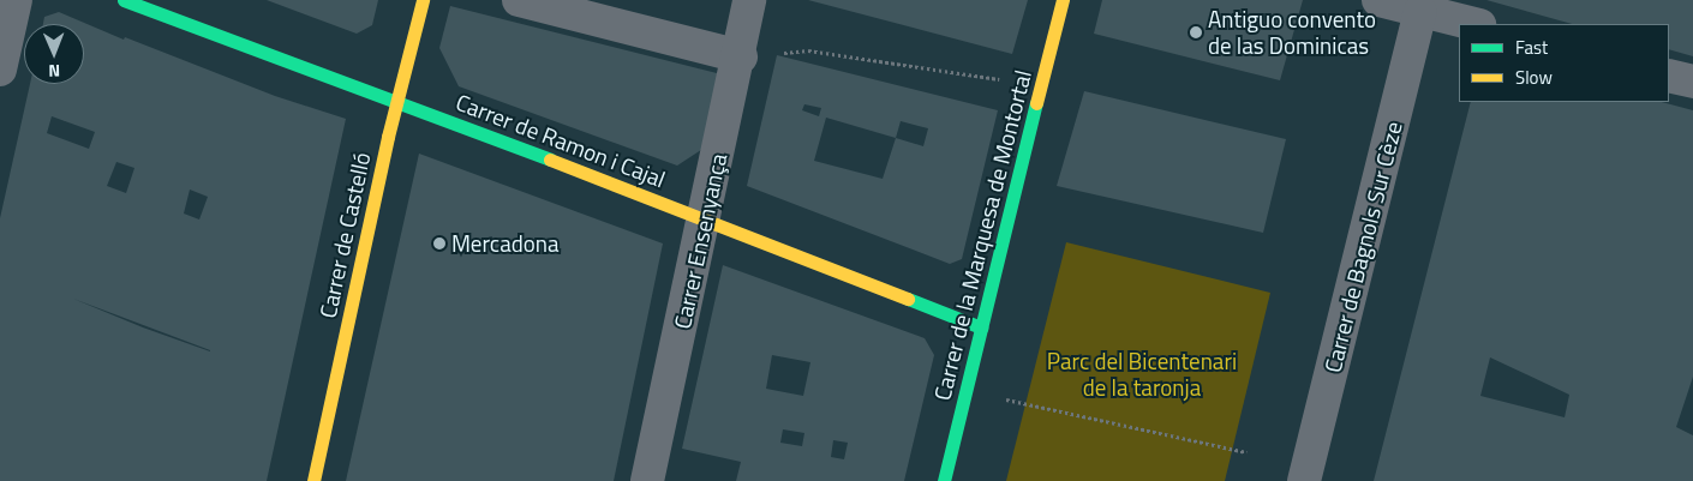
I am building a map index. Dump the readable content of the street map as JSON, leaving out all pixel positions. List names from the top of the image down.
{
  "streets": {
    "street": [
      "Carrer de Ramon i Cajal",
      "Carrer de Castelló",
      "Carrer de la Marquesa de Montortal",
      "Carrer Ensenyança",
      "Carrer de Bagnols Sur Cèze"
    ]
  },
  "crossings": [
    ["Carrer de Ramon i Cajal", "Carrer de Castelló"],
    ["Carrer de Ramon i Cajal", "Carrer de la Marquesa de Montortal"],
    ["Carrer de Ramon i Cajal", "Carrer Ensenyança"]
  ],
  "parks": ["Parc del Bicentenari de la taronja"],
  "places": ["Antiguo convento de las Dominicas", "Mercadona"],
  "legend": ["Fast", "Slow"],
  "north": "bottom"
}
